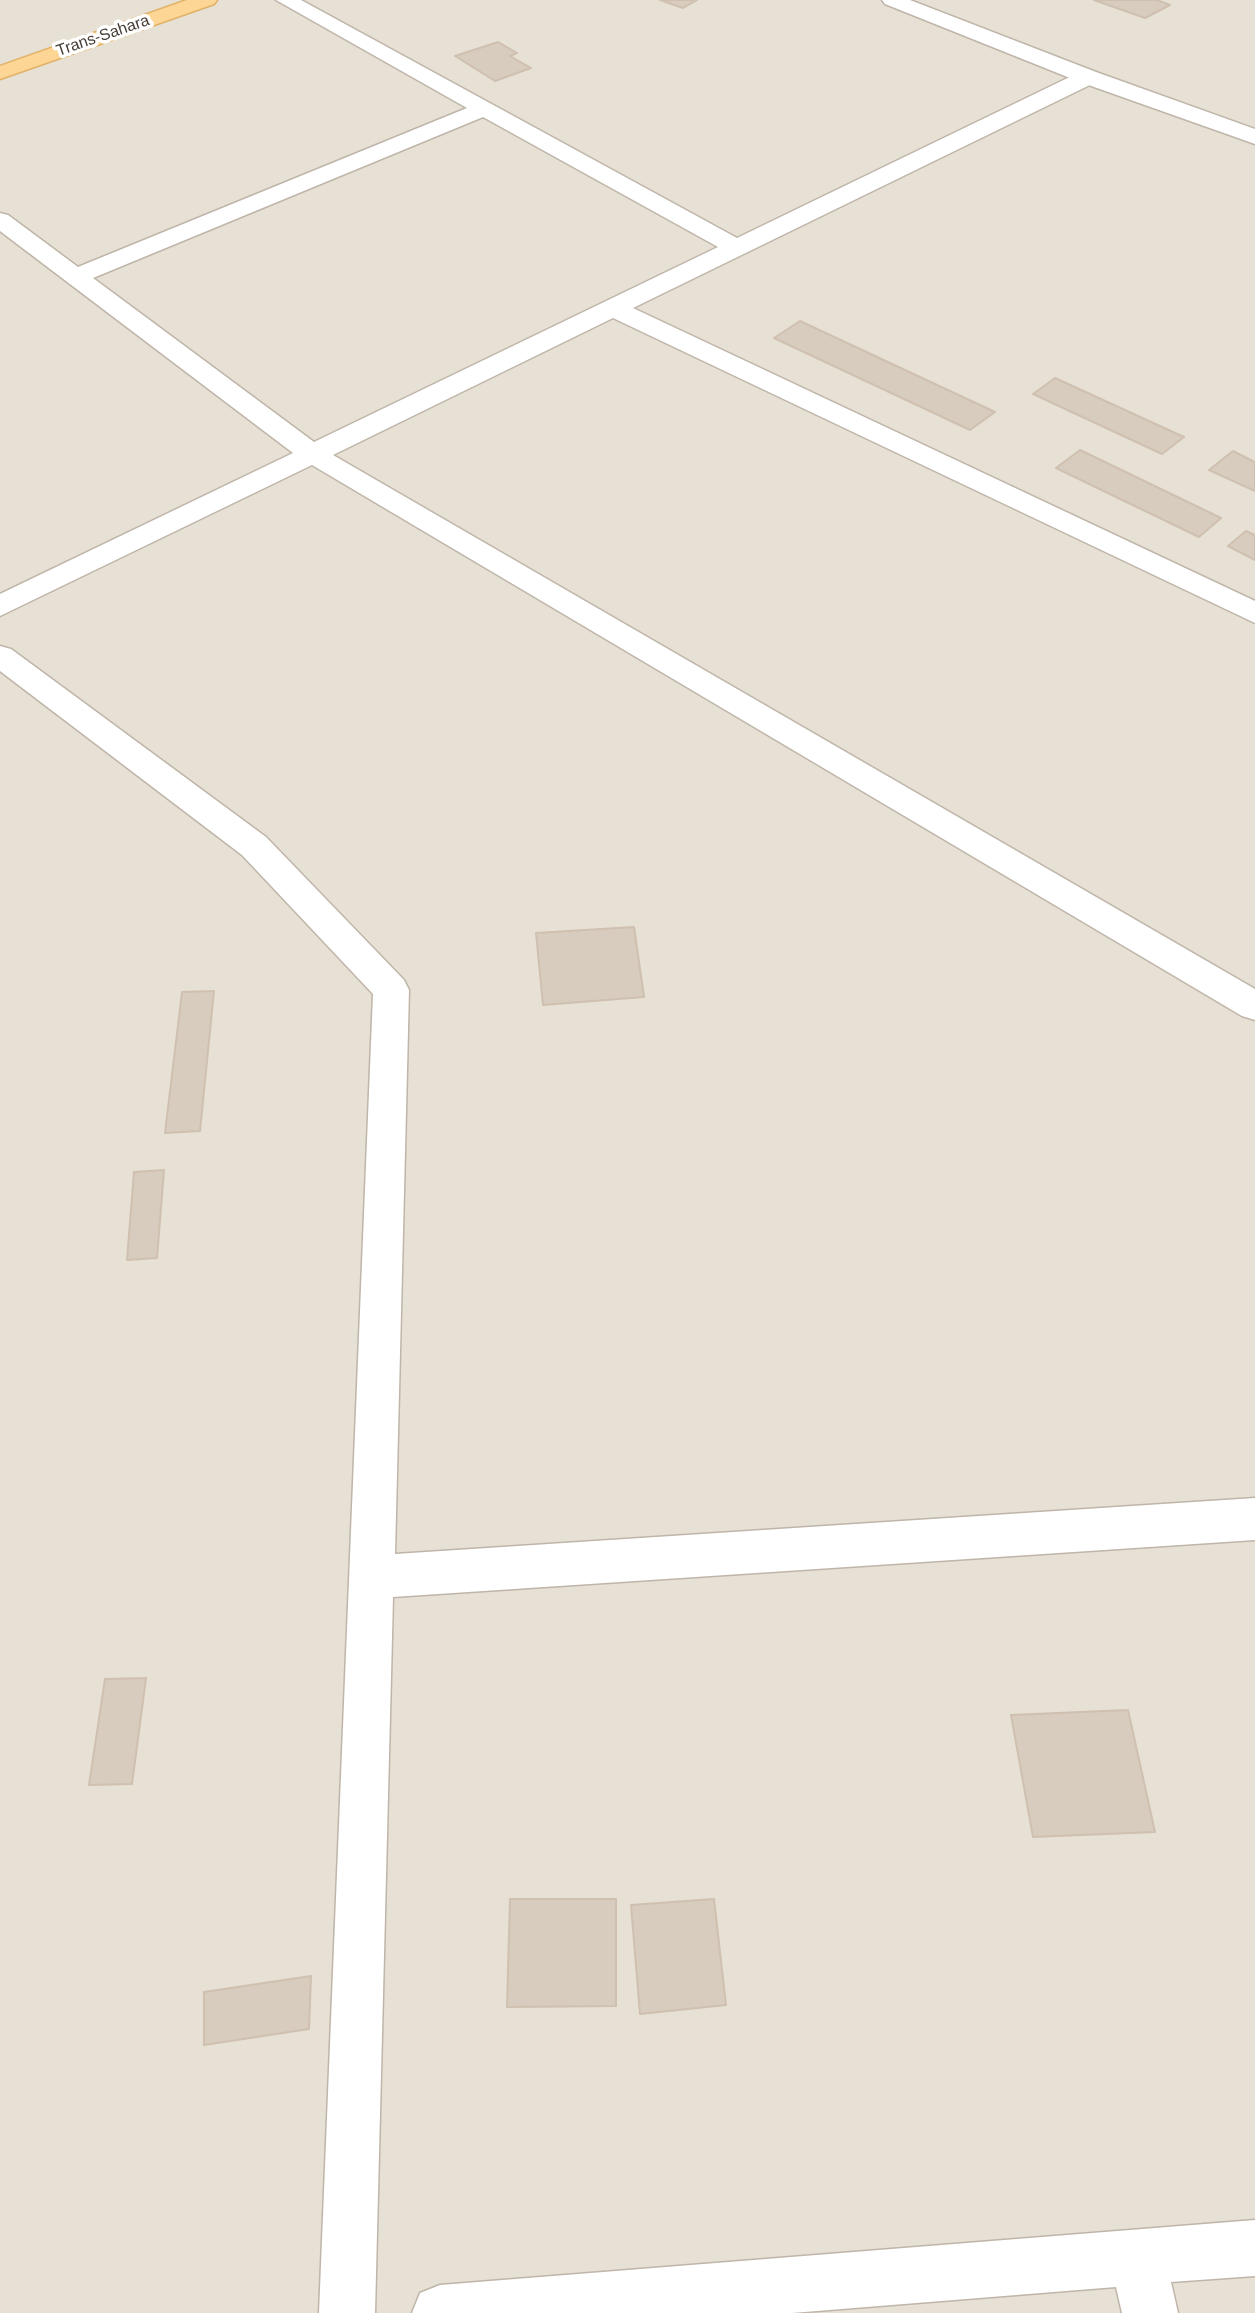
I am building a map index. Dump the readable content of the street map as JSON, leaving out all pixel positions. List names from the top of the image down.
{
  "streets": {
    "main road": ["Trans-Sahara"]
  }
}
